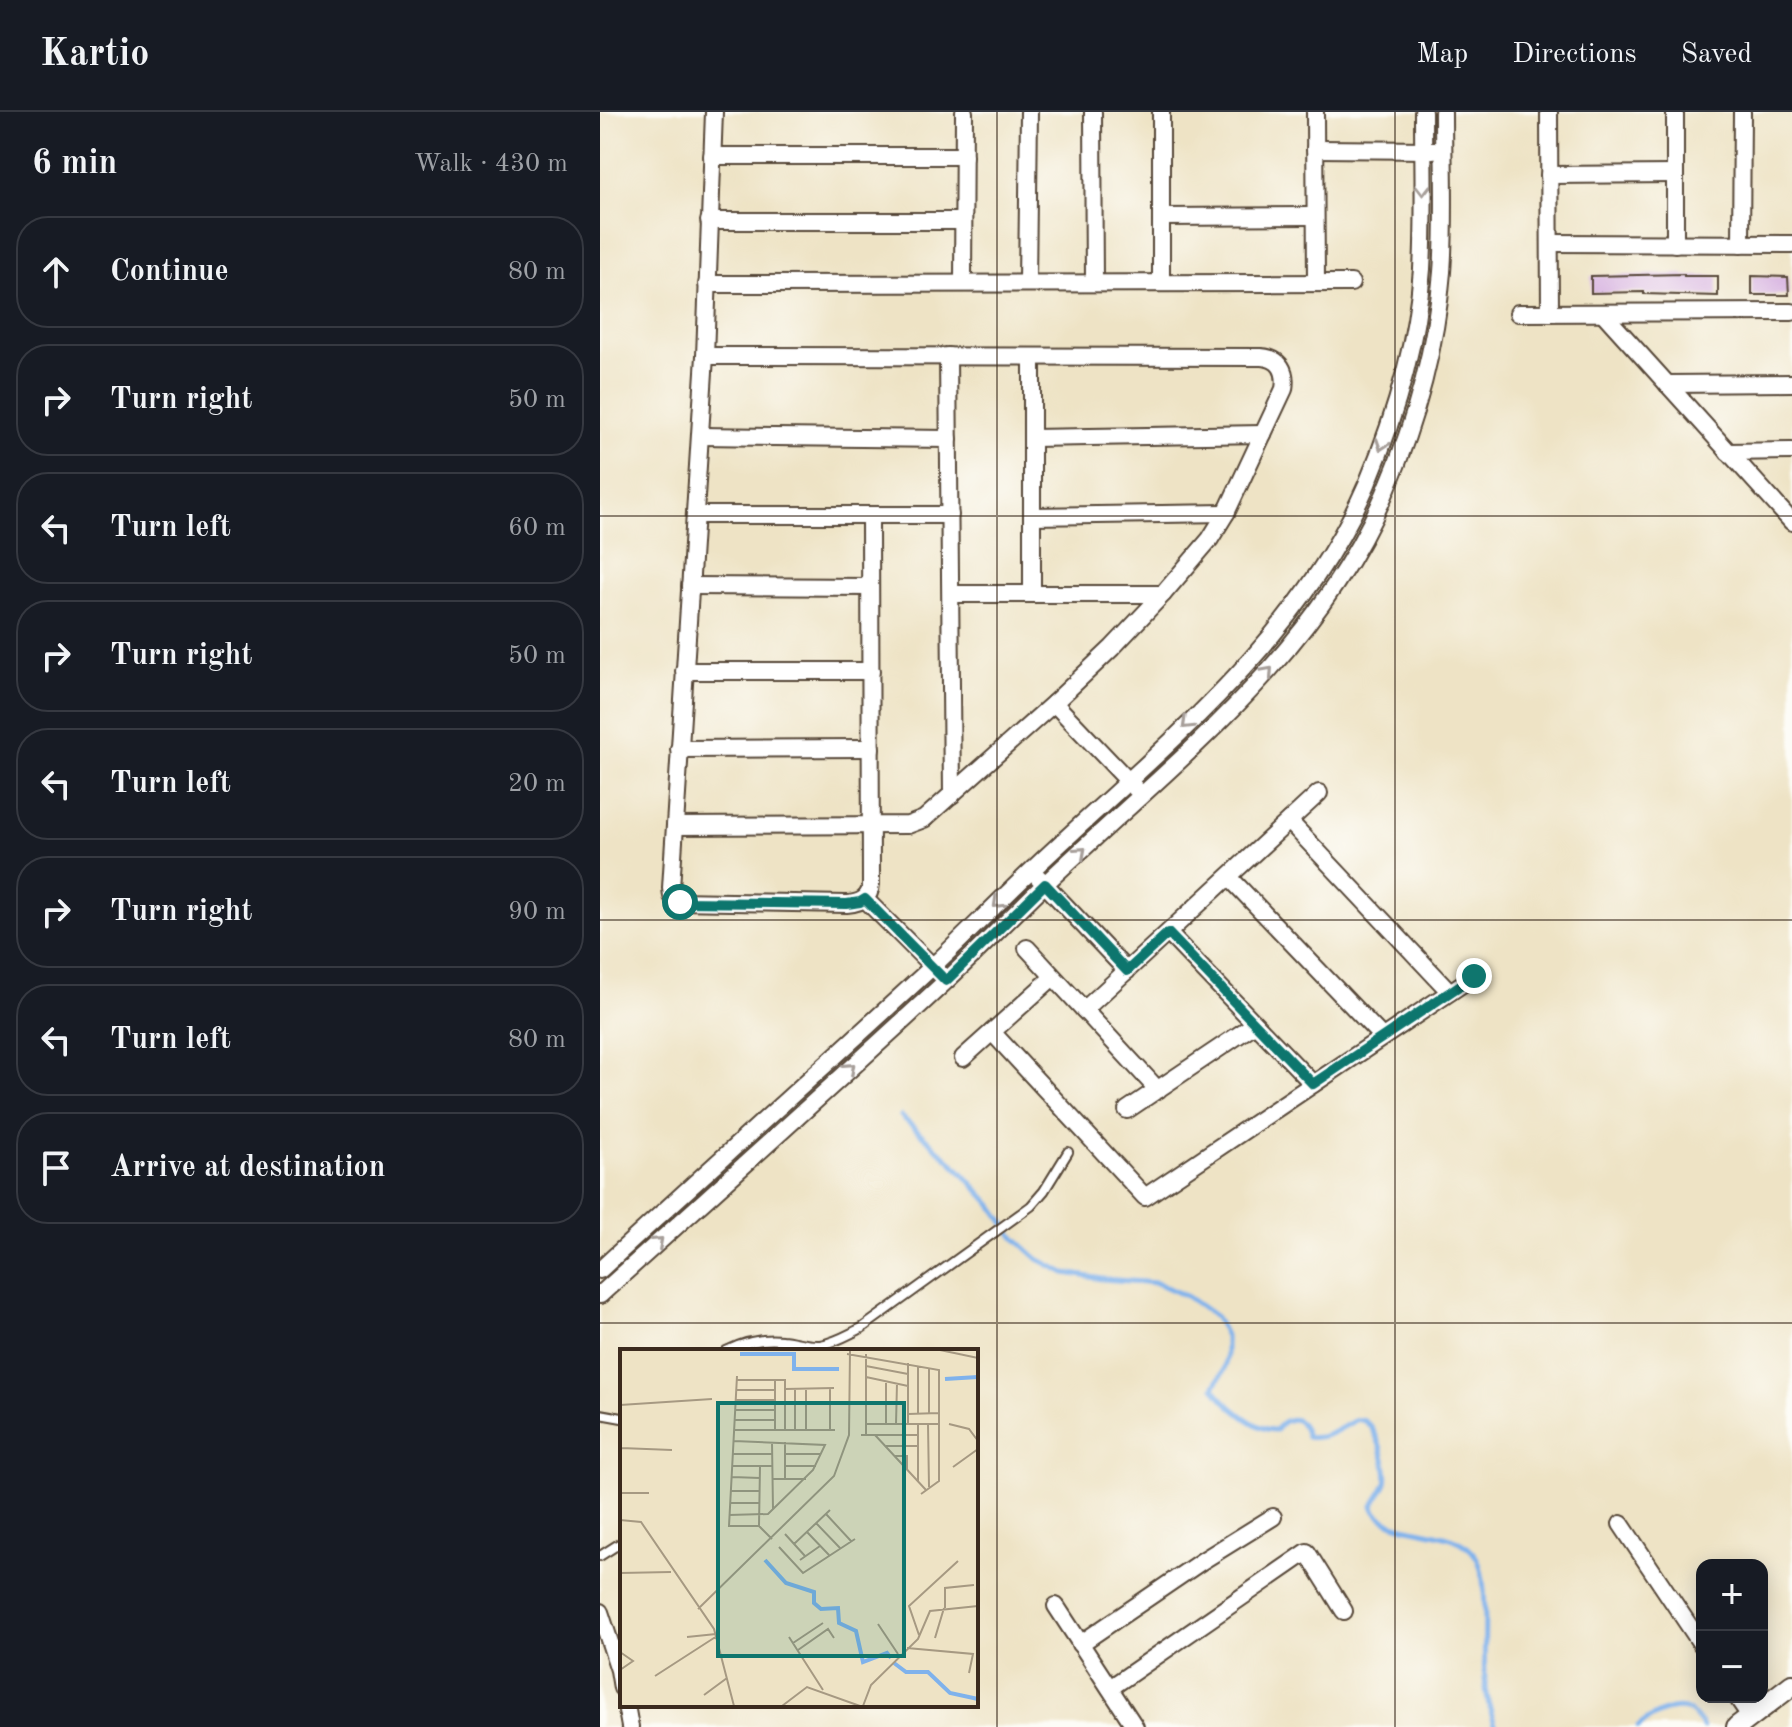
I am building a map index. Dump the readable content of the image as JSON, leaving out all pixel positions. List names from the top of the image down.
{
  "page": {
    "header": "Kartio",
    "nav": ["Map", "Directions", "Saved"],
    "heading": ["6 min", "Walk · 430 m"],
    "list": [
      ["Continue", "80 m"],
      ["Turn right", "50 m"],
      ["Turn left", "60 m"],
      ["Turn right", "50 m"],
      ["Turn left", "20 m"],
      ["Turn right", "90 m"],
      ["Turn left", "80 m"],
      "Arrive at destination"
    ],
    "map_buttons": ["+", "−"]
  }
}
